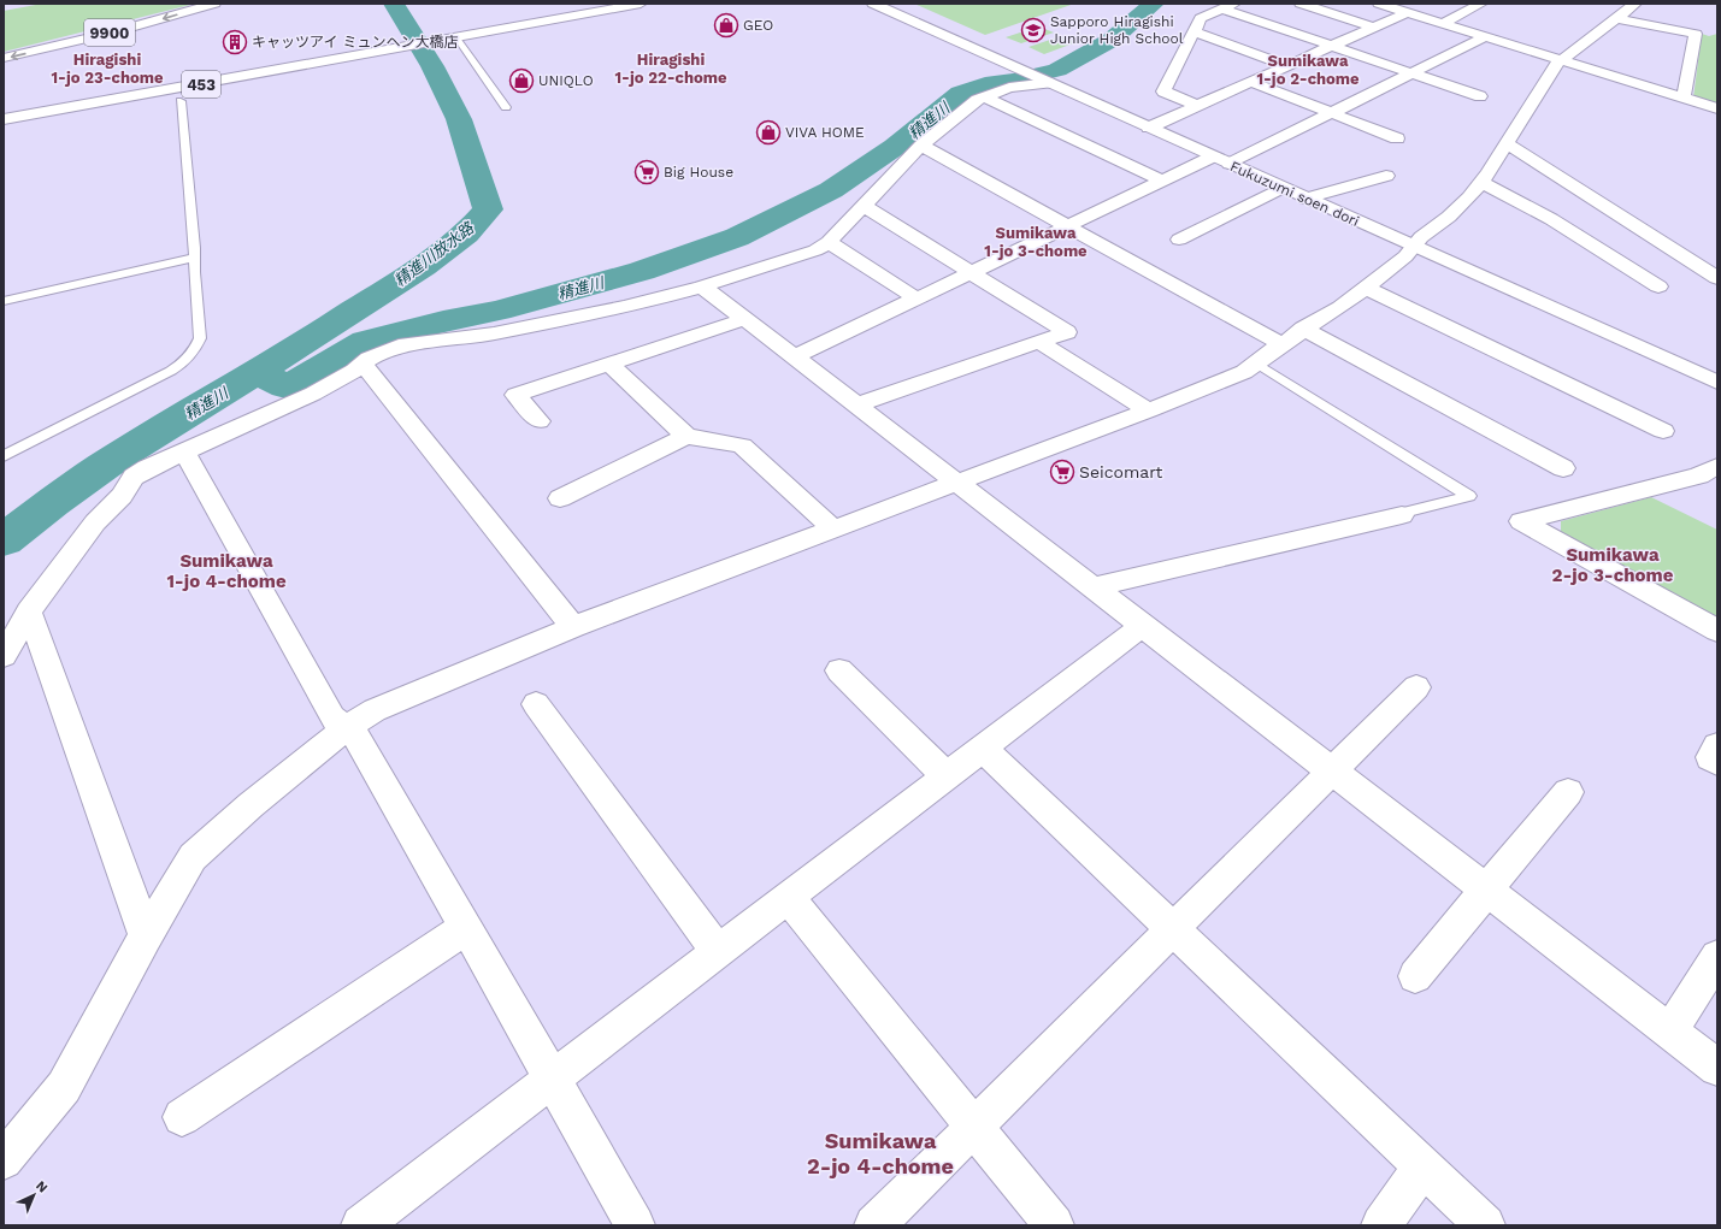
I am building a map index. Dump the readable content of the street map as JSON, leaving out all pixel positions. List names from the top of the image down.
{
  "streets": {
    "main road": ["9900", "453", "Fukuzumi soen dori"]
  },
  "districts": [
    "Hiragishi 1-jo 23-chome",
    "Hiragishi 1-jo 22-chome",
    "Sumikawa 1-jo 2-chome",
    "Sumikawa 1-jo 3-chome",
    "Sumikawa 2-jo 3-chome",
    "Sumikawa 1-jo 4-chome",
    "Sumikawa 2-jo 4-chome"
  ],
  "water": ["精進川", "精進川放水路"],
  "places": {
    "shop": ["GEO", "UNIQLO", "VIVA HOME"],
    "school or university": ["Sapporo Hiragishi Junior High School"],
    "building": ["キャッツアイ ミュンヘン大橋店"],
    "supermarket": ["Big House", "Seicomart"]
  },
  "north": "top right"
}
